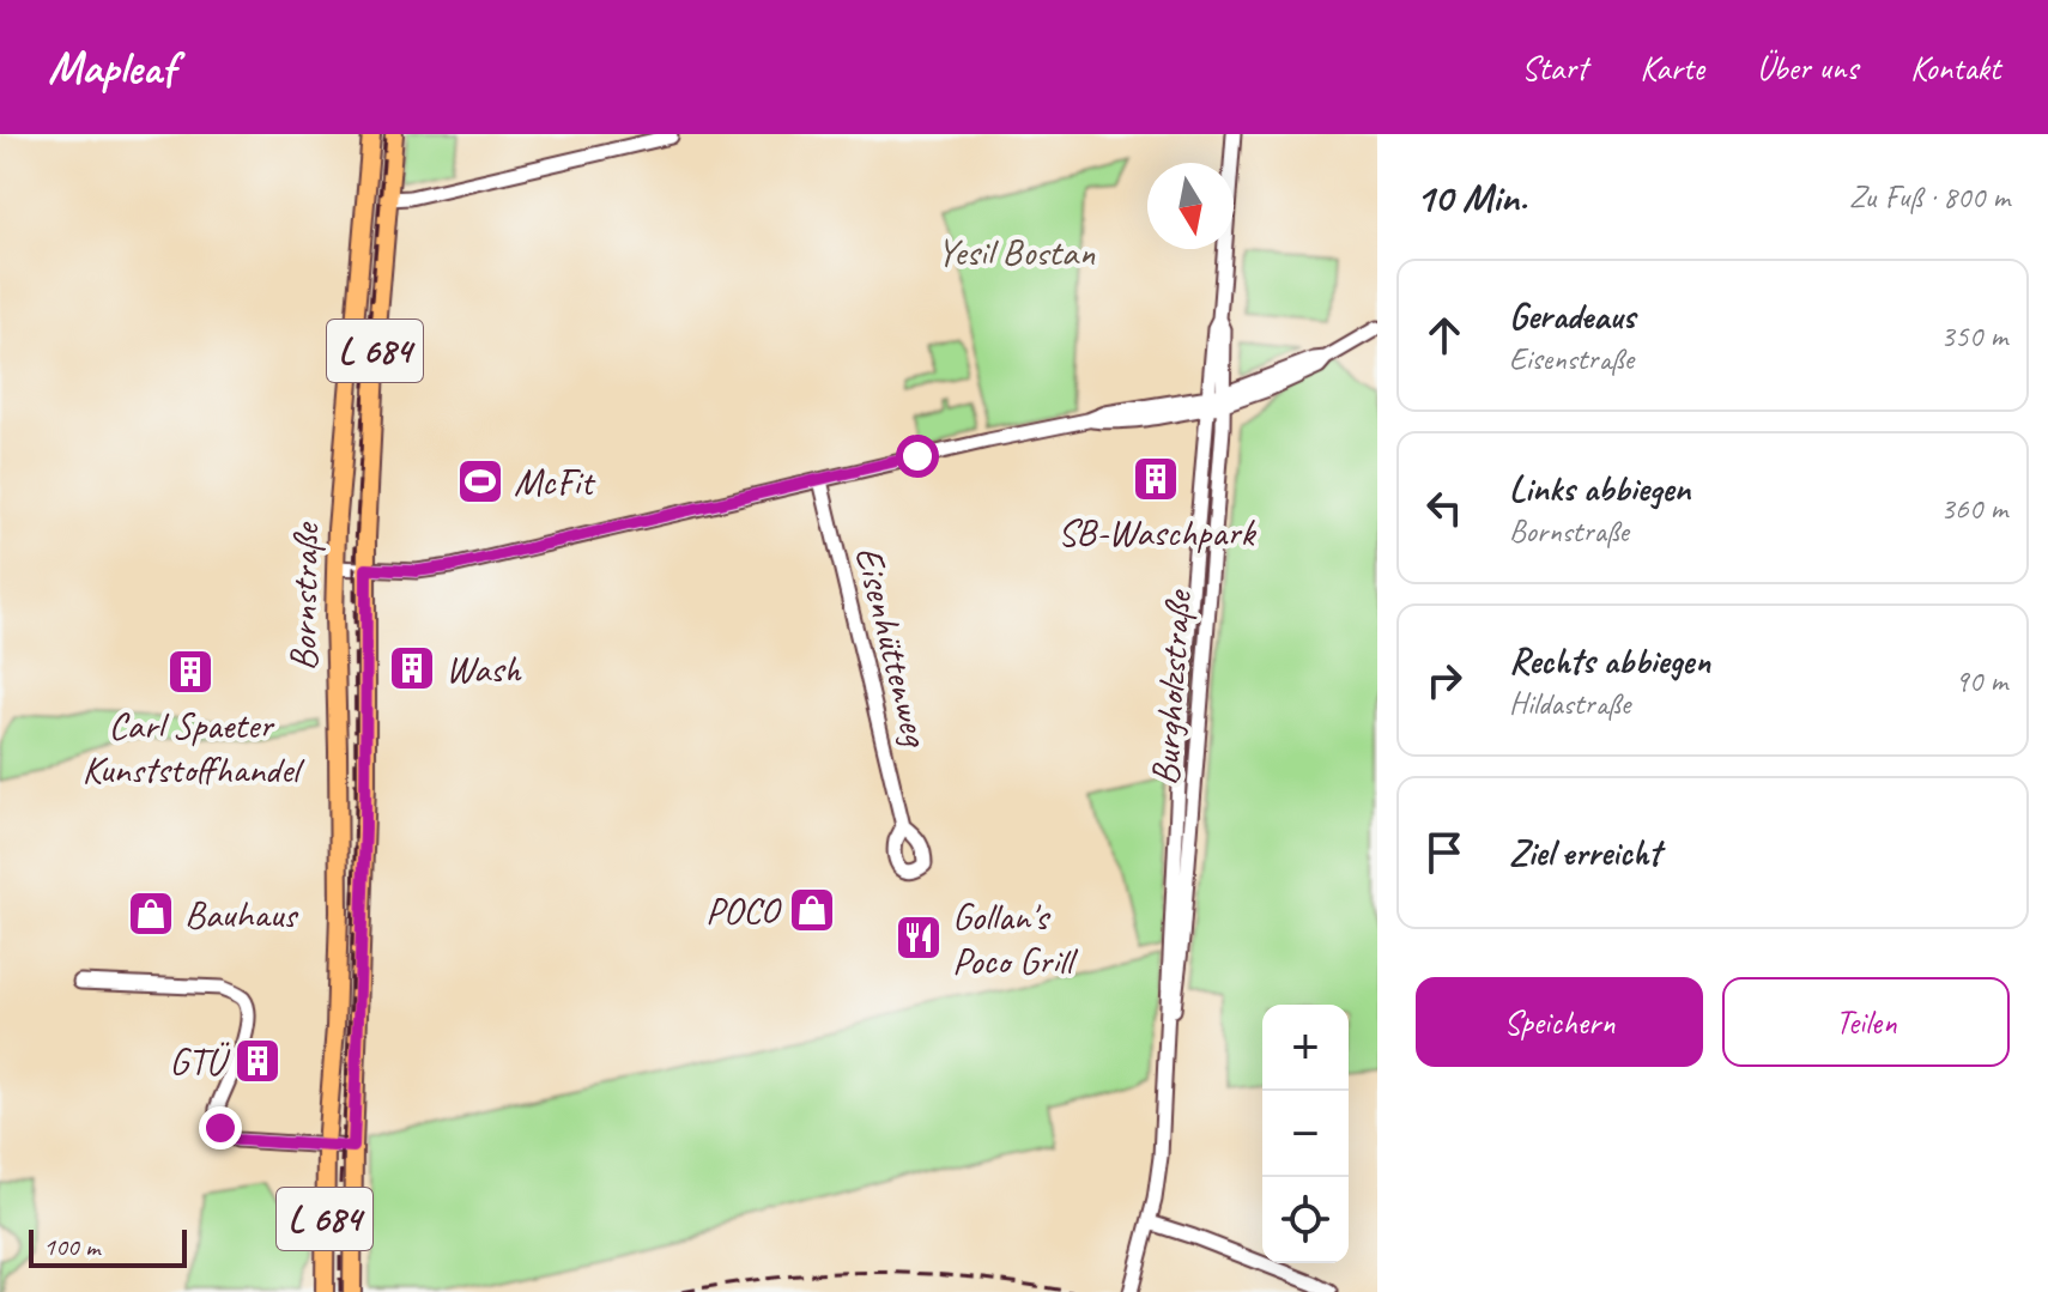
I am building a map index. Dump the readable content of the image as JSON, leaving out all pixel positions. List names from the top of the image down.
{
  "streets": {
    "main road": ["L 684", "Bornstraße"],
    "street": ["Eisenhüttenweg", "Burgholzstraße"]
  },
  "parks": ["Yesil Bostan"],
  "places": {
    "building": [
      "SB-Waschpark",
      "Wash",
      "Carl Spaeter Kunststoffhandel",
      "GTÜ"
    ],
    "sports": ["McFit"],
    "shop": ["POCO", "Bauhaus"],
    "restaurant": ["Gollan's Poco Grill"]
  },
  "scale_bar": "100 m",
  "north": "bottom",
  "page": {
    "header": "Mapleaf",
    "nav": [
      "Start",
      "Karte",
      "Über uns",
      "Kontakt"
    ],
    "heading": ["10 Min.", "Zu Fuß · 800 m"],
    "list": [
      ["Geradeaus", "Eisenstraße", "350 m"],
      ["Links abbiegen", "Bornstraße", "360 m"],
      ["Rechts abbiegen", "Hildastraße", "90 m"],
      "Ziel erreicht"
    ],
    "buttons": ["Speichern", "Teilen"],
    "map_buttons": ["+", "−"],
    "scale": "100 m"
  }
}
